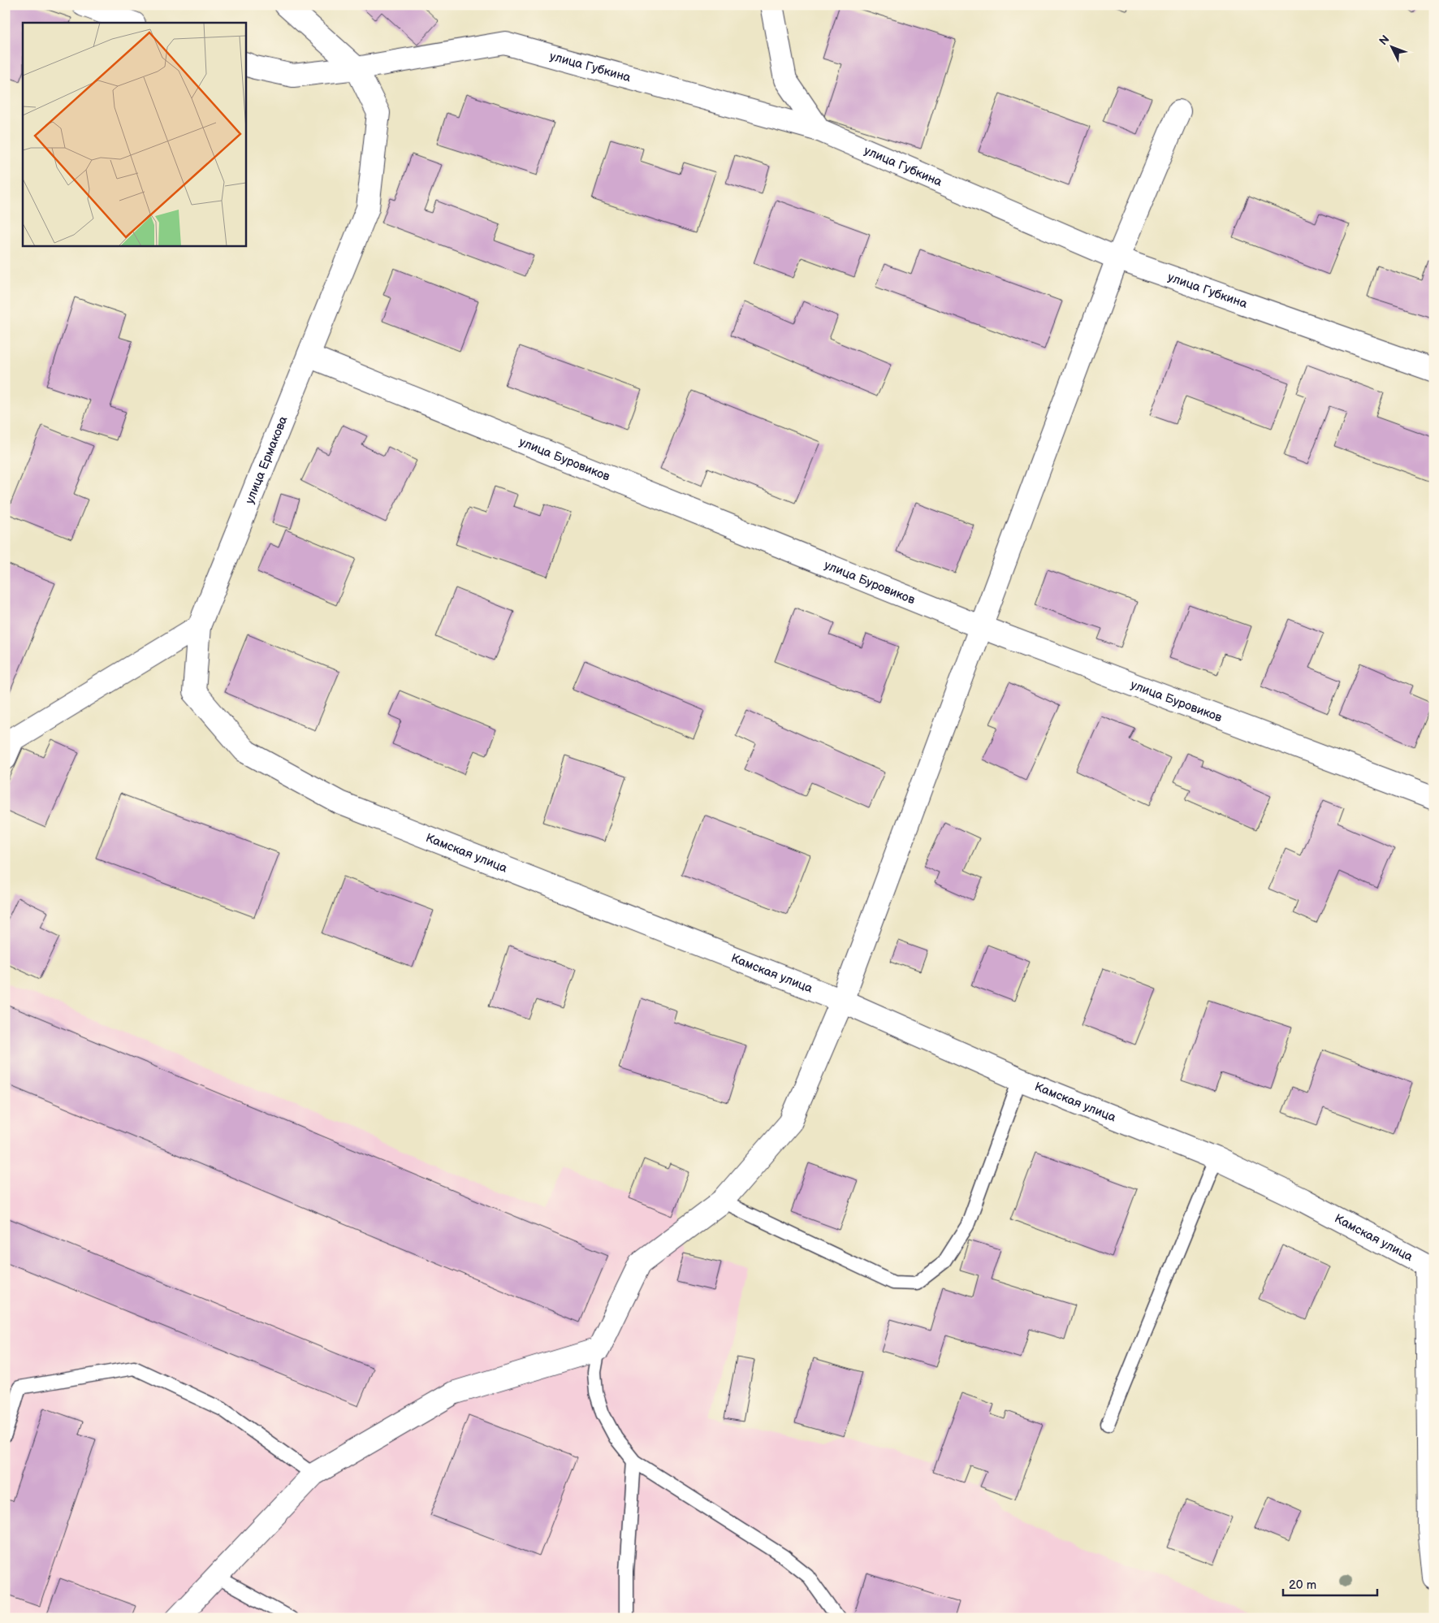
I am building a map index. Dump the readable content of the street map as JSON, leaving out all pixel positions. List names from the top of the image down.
{
  "streets": {
    "street": [
      "улица Губкина",
      "улица Буровиков",
      "улица Ермакова",
      "Камская улица"
    ]
  },
  "crossings": [
    ["улица Губкина", "улица Ермакова"],
    ["улица Буровиков", "улица Ермакова"],
    ["улица Ермакова", "Камская улица"]
  ],
  "scale_bar": "20 m",
  "north": "top left"
}
